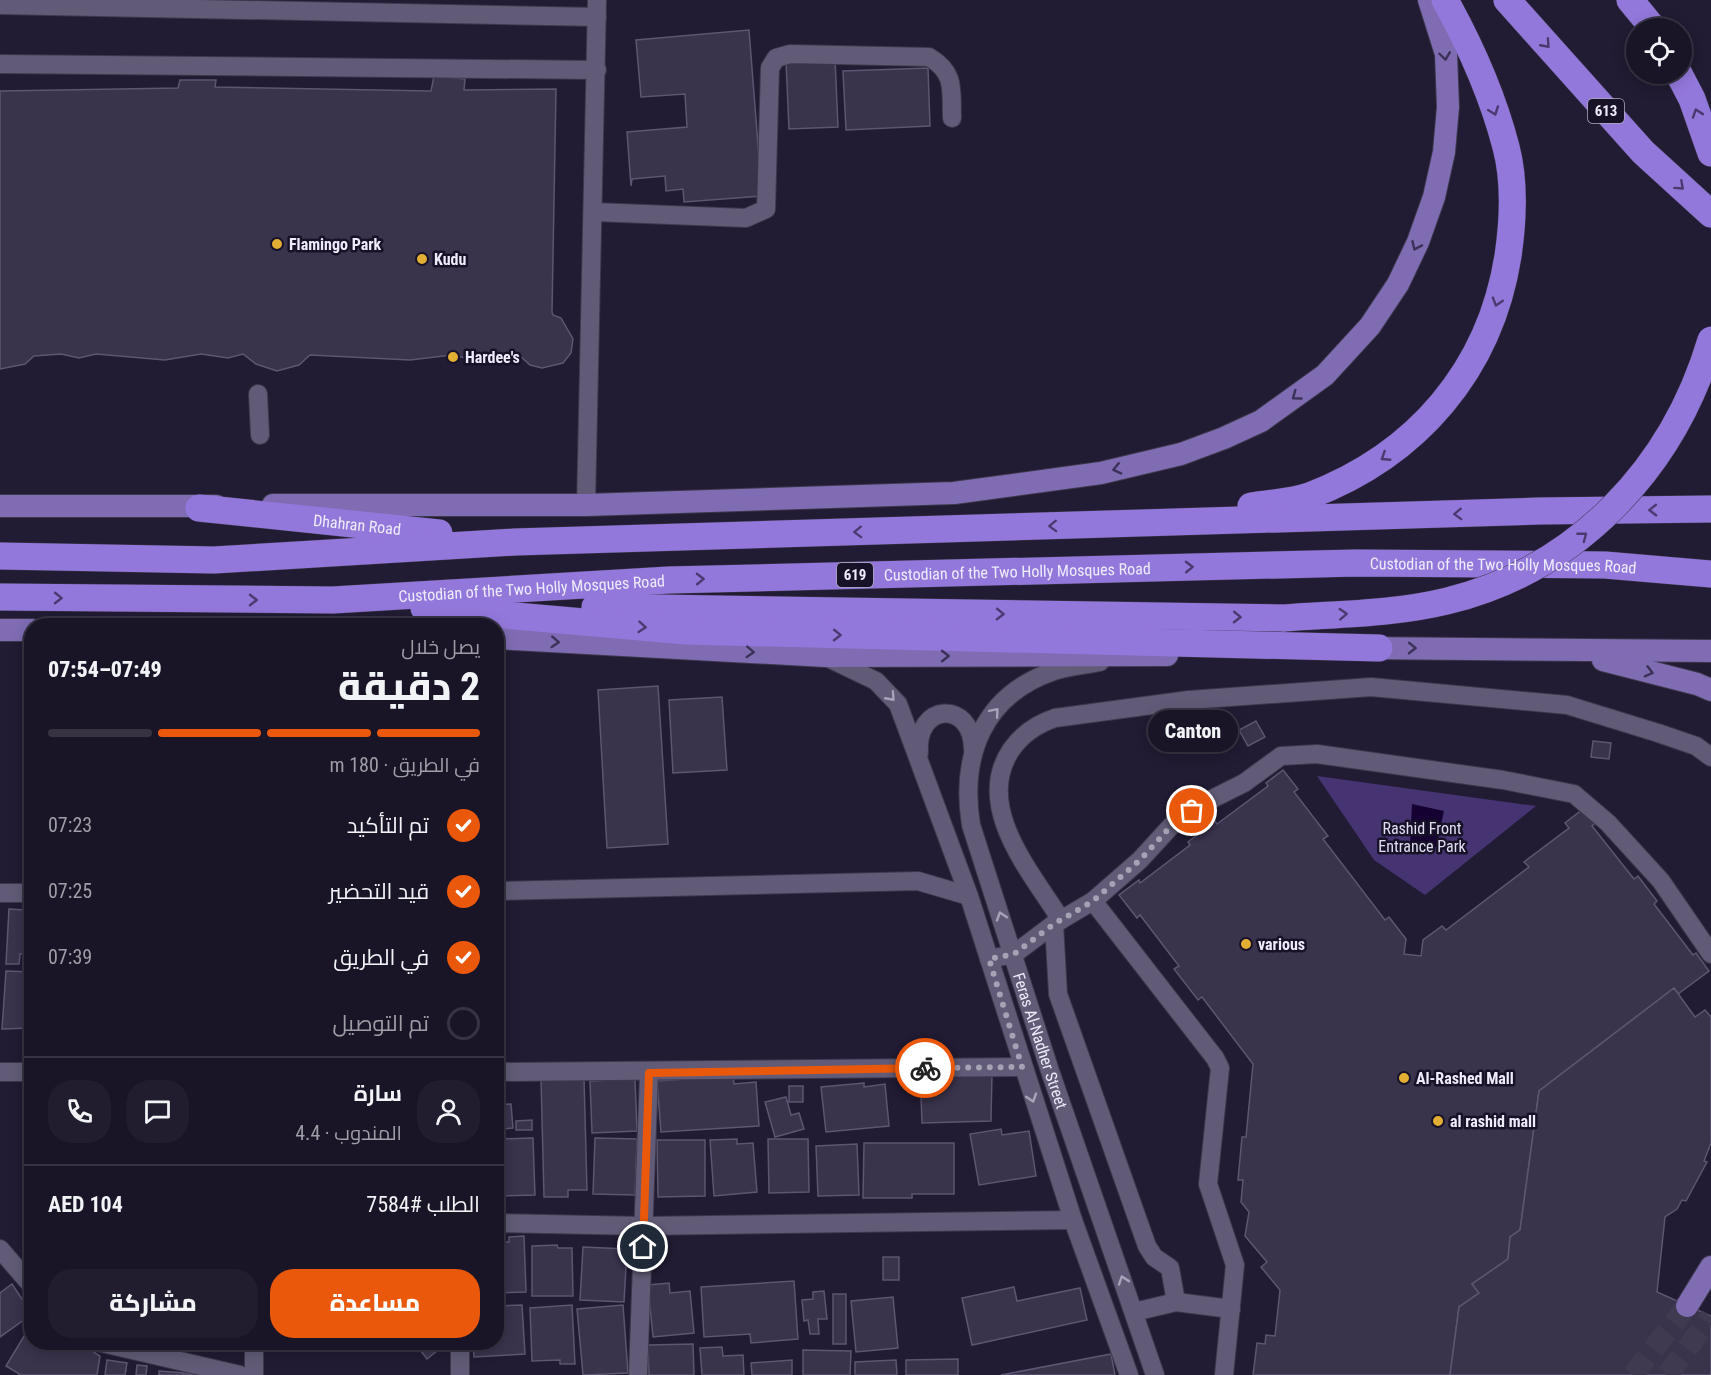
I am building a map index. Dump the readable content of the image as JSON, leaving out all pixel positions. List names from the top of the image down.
{
  "streets": {
    "highway": [
      "613",
      "Dhahran Road",
      "Custodian of the Two Holly Mosques Road",
      "619"
    ],
    "street": ["Feras Al-Nadher Street"]
  },
  "parks": ["Rashid Front Entrance Park"],
  "places": [
    "Flamingo Park",
    "Kudu",
    "Hardee's",
    "Canton",
    "various",
    "Al-Rashed Mall",
    "al rashid mall"
  ],
  "page": {
    "heading": ["2 دقيقة", "يصل خلال", "07:49–07:54"],
    "panel": [
      "سارة",
      "المندوب · 4.4",
      "الطلب #7584",
      "AED 104"
    ],
    "bubble": "Canton",
    "bar": "في الطريق · 180 m",
    "list": [
      ["تم التأكيد", "07:23"],
      ["قيد التحضير", "07:25"],
      ["في الطريق", "07:39"],
      "تم التوصيل"
    ],
    "buttons": ["مساعدة", "مشاركة"]
  }
}
